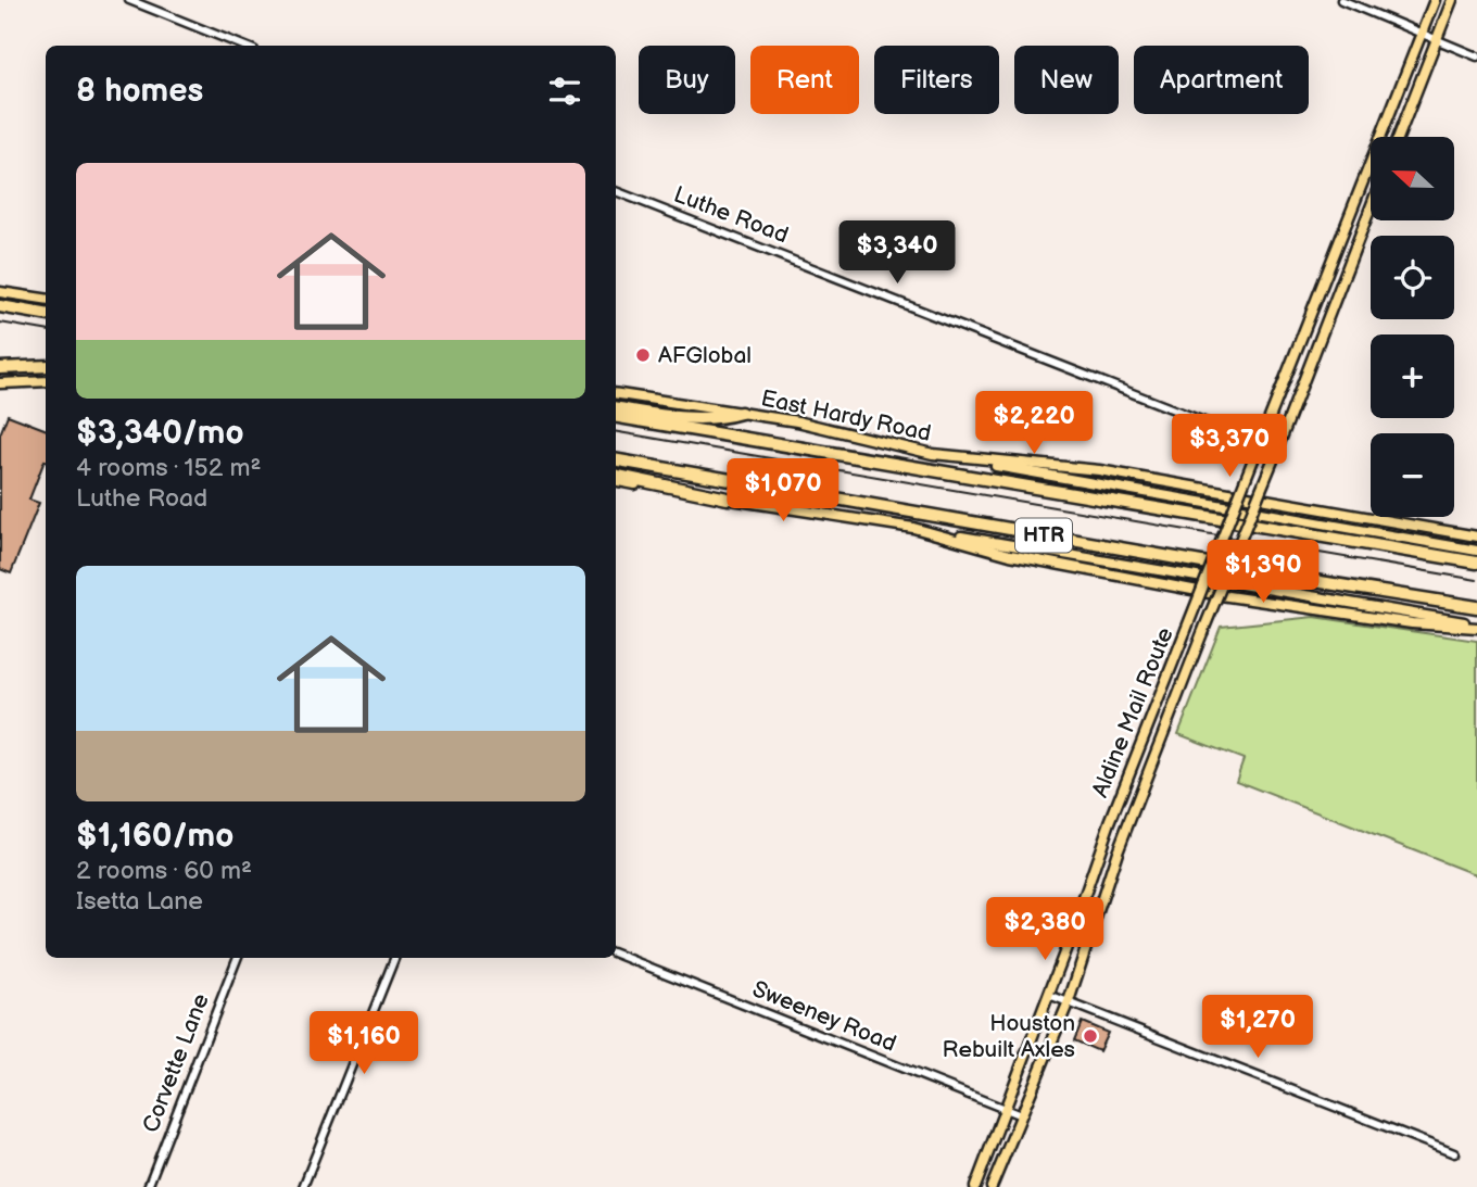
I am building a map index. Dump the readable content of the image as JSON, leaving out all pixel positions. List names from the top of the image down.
{
  "streets": {
    "highway": ["HTR"],
    "main road": ["East Hardy Road", "Aldine Mail Route"],
    "street": ["Luthe Road", "Sweeney Road", "Corvette Lane"]
  },
  "crossings": [
    ["Luthe Road", "Aldine Mail Route"],
    ["Aldine Mail Route", "Sweeney Road"]
  ],
  "places": ["AFGlobal", "Houston Rebuilt Axles"],
  "north": "left",
  "page": {
    "chip": [
      "Buy",
      "Rent",
      "Filters",
      "New",
      "Apartment"
    ],
    "heading": "8 homes",
    "map_buttons": ["+", "−"],
    "list": [
      {
        "name": "$3,340/mo",
        "note": "4 rooms · 152 m² · Luthe Road"
      },
      {
        "name": "$1,160/mo",
        "note": "2 rooms · 60 m² · Isetta Lane"
      }
    ],
    "price": [
      "$3,340",
      "$2,220",
      "$3,370",
      "$1,070",
      "$1,390",
      "$2,380",
      "$1,270",
      "$1,160"
    ]
  }
}
